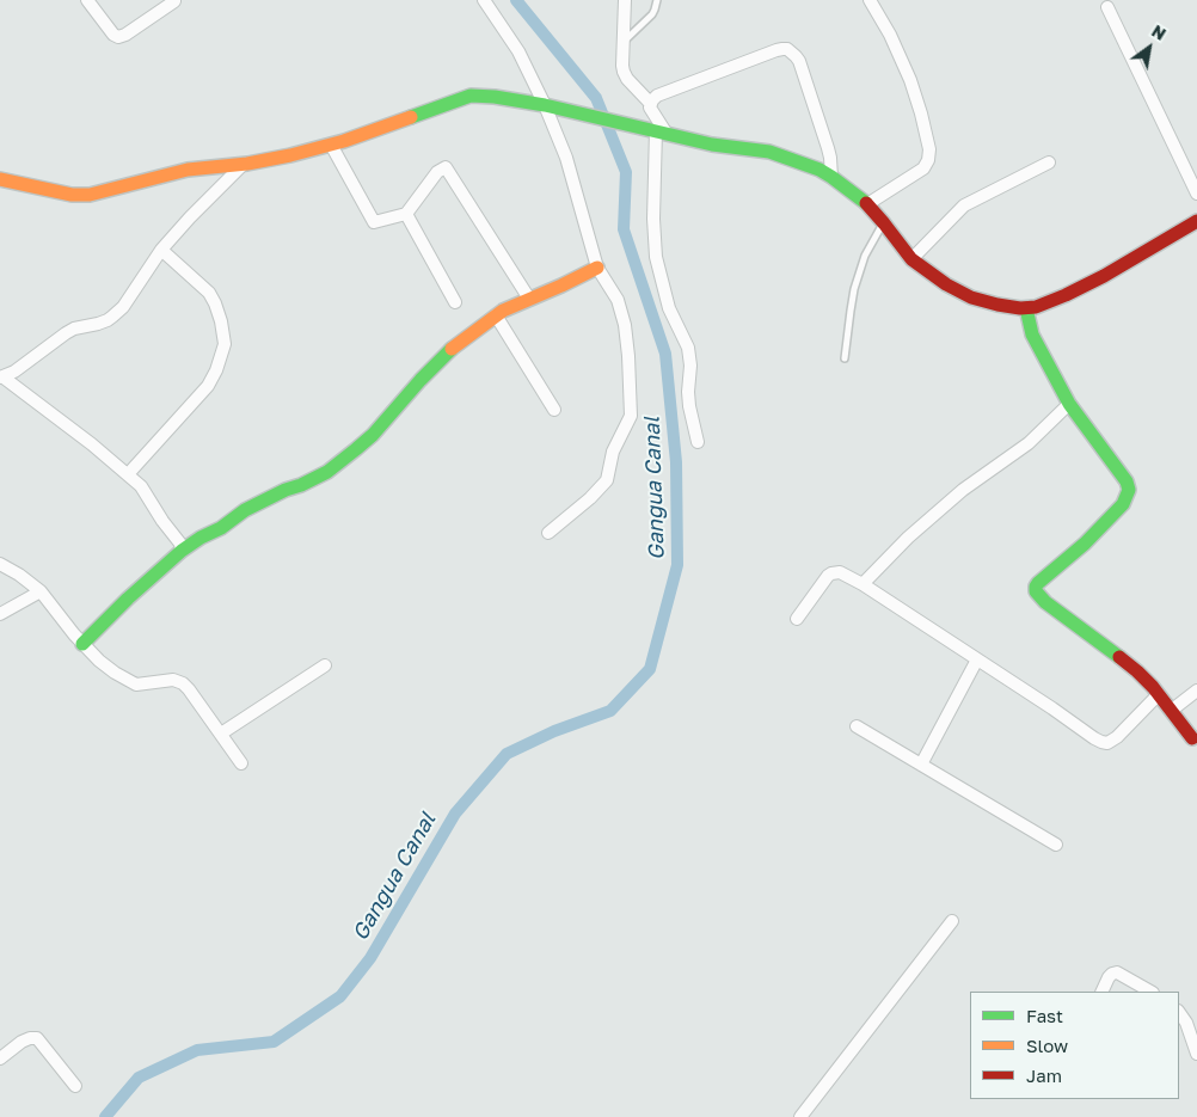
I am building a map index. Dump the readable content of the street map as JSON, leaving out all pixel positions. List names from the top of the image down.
{
  "water": ["Gangua Canal"],
  "legend": ["Fast", "Slow", "Jam"],
  "north": "top right"
}
